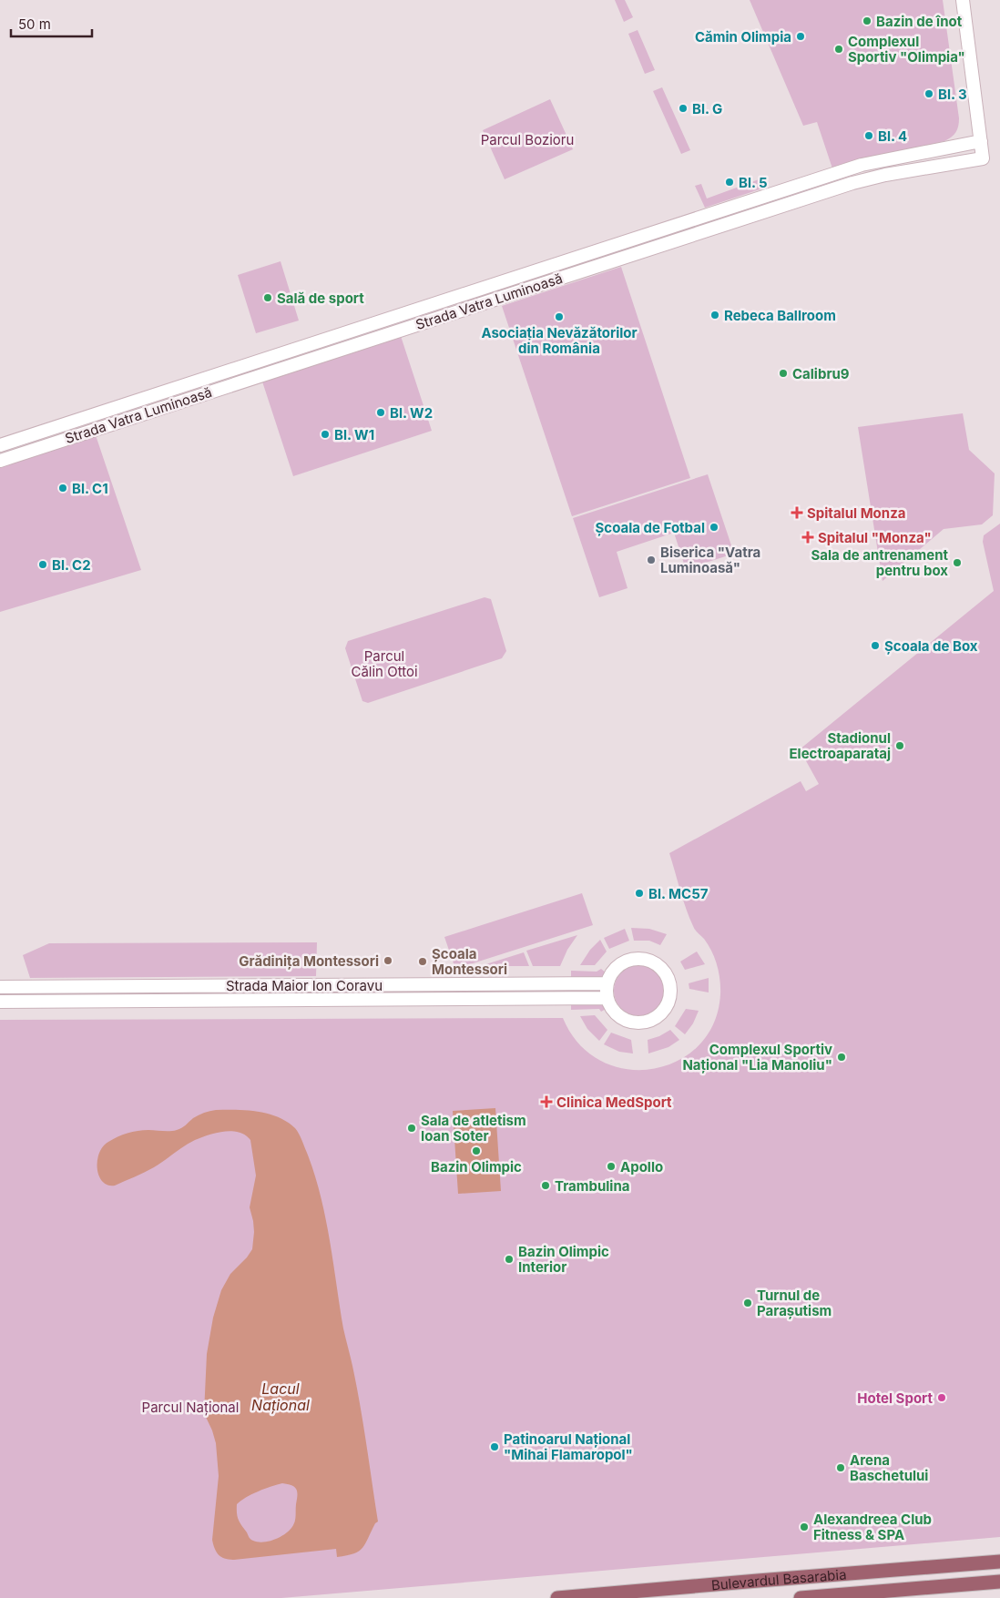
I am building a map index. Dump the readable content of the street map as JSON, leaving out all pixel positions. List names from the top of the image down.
{
  "streets": {
    "main road": ["Bulevardul Basarabia"],
    "street": ["Strada Vatra Luminoasă", "Strada Maior Ion Coravu"]
  },
  "water": ["Lacul Național"],
  "parks": ["Parcul Bozioru", "Parcul Călin Ottoi", "Parcul Național"],
  "places": {
    "other": [
      "Bazin de înot",
      "Cămin Olimpia",
      "Complexul Sportiv \"Olimpia\"",
      "Bl. 3",
      "Bl. G",
      "Bl. 4",
      "Bl. 5",
      "Sală de sport",
      "Rebeca Ballroom",
      "Asociația Nevăzătorilor din România",
      "Calibru9",
      "Bl. W2",
      "Bl. W1",
      "Bl. C1",
      "Școala de Fotbal",
      "Biserica \"Vatra Luminoasă\"",
      "Sala de antrenament pentru box",
      "Bl. C2",
      "Școala de Box",
      "Stadionul Electroaparataj",
      "Bl. MC57",
      "Grădinița Montessori",
      "Școala Montessori",
      "Complexul Sportiv Național \"Lia Manoliu\"",
      "Sala de atletism Ioan Soter",
      "Bazin Olimpic",
      "Apollo",
      "Trambulina",
      "Bazin Olimpic Interior",
      "Turnul de Parașutism",
      "Hotel Sport",
      "Patinoarul Național \"Mihai Flamaropol\"",
      "Arena Baschetului",
      "Alexandreea Club Fitness & SPA"
    ],
    "health": ["Spitalul Monza", "Spitalul \"Monza\"", "Clinica MedSport"]
  },
  "scale_bar": "50 m"
}
